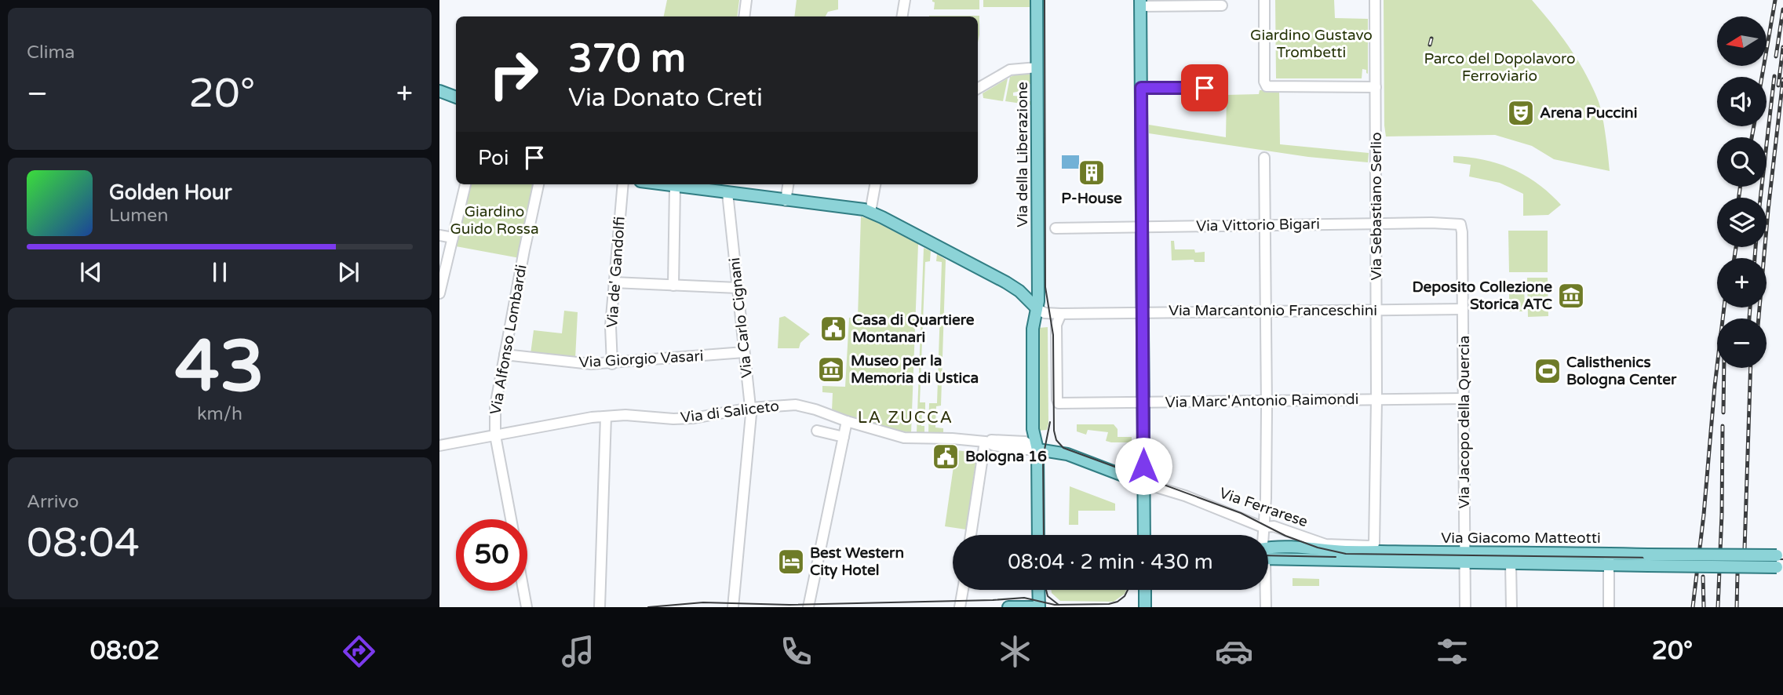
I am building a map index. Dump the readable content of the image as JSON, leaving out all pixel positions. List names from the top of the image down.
{
  "streets": {
    "main road": ["Via della Liberazione", "Via Ferrarese", "Via Giacomo Matteotti"],
    "street": [
      "Via Sebastiano Serlio",
      "Via Vittorio Bigari",
      "Via de' Gandolfi",
      "Via Marcantonio Franceschini",
      "Via Carlo Cignani",
      "Via Alfonso Lombardi",
      "Via Giorgio Vasari",
      "Via Marc'Antonio Raimondi",
      "Via di Saliceto",
      "Via Jacopo della Quercia"
    ]
  },
  "crossings": [
    ["Via della Liberazione", "Via Marcantonio Franceschini"],
    ["Via Sebastiano Serlio", "Via Vittorio Bigari"],
    ["Via Sebastiano Serlio", "Via Marcantonio Franceschini"],
    ["Via Sebastiano Serlio", "Via Marc'Antonio Raimondi"],
    ["Via Sebastiano Serlio", "Via Ferrarese"],
    ["Via Vittorio Bigari", "Via Jacopo della Quercia"],
    ["Via de' Gandolfi", "Via Giorgio Vasari"],
    ["Via Marcantonio Franceschini", "Via Marc'Antonio Raimondi"],
    ["Via Marcantonio Franceschini", "Via Jacopo della Quercia"],
    ["Via Carlo Cignani", "Via Giorgio Vasari"],
    ["Via Carlo Cignani", "Via di Saliceto"],
    ["Via Alfonso Lombardi", "Via Giorgio Vasari"],
    ["Via Alfonso Lombardi", "Via di Saliceto"],
    ["Via Marc'Antonio Raimondi", "Via Jacopo della Quercia"],
    ["Via di Saliceto", "Via Ferrarese"],
    ["Via Jacopo della Quercia", "Via Giacomo Matteotti"]
  ],
  "districts": ["LA ZUCCA"],
  "parks": ["Giardino Gustavo Trombetti", "Parco del Dopolavoro Ferroviario", "Giardino Guido Rossa"],
  "places": {
    "theatre": ["Arena Puccini"],
    "building": ["P-House"],
    "museum": ["Deposito Collezione Storica ATC", "Museo per la Memoria di Ustica"],
    "public building": ["Casa di Quartiere Montanari", "Bologna 16"],
    "sports": ["Calisthenics Bologna Center"],
    "hotel": ["Best Western City Hotel"]
  },
  "north": "left",
  "page": {
    "tile": [
      "Clima",
      ["43", "km/h"],
      ["Arrivo", "08:04"]
    ],
    "map_buttons": ["+", "−"],
    "turn": ["370 m", "Via Donato Creti"],
    "heat": ["−", "20°", "+"],
    "then": "Poi",
    "song": ["Golden Hour", "Lumen"],
    "limit": "50",
    "trip": "08:04 · 2 min · 430 m",
    "tabs": ["08:02", "20°"]
  }
}
